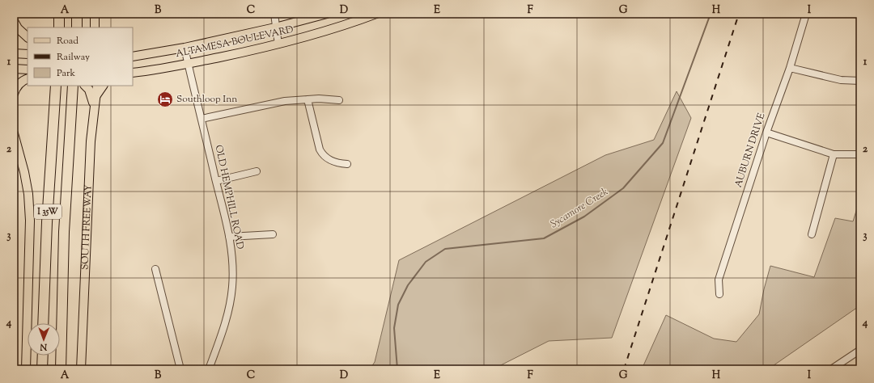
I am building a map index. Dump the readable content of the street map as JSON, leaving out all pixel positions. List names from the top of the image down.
{
  "streets": {
    "highway": ["I 35W"],
    "main road": ["ALTAMESA BOULEVARD", "SOUTH FREEWAY"],
    "street": ["AUBURN DRIVE", "OLD HEMPHILL ROAD"]
  },
  "crossings": [
    ["ALTAMESA BOULEVARD", "OLD HEMPHILL ROAD"]
  ],
  "water": ["Sycamore Creek"],
  "places": {
    "hotel": ["Southloop Inn"]
  },
  "legend": ["Road", "Railway", "Park"],
  "north": "bottom",
  "grid": {
    "columns": [
      "A",
      "B",
      "C",
      "D",
      "E",
      "F",
      "G",
      "H",
      "I"
    ],
    "rows": [
      "1",
      "2",
      "3",
      "4"
    ]
  }
}
